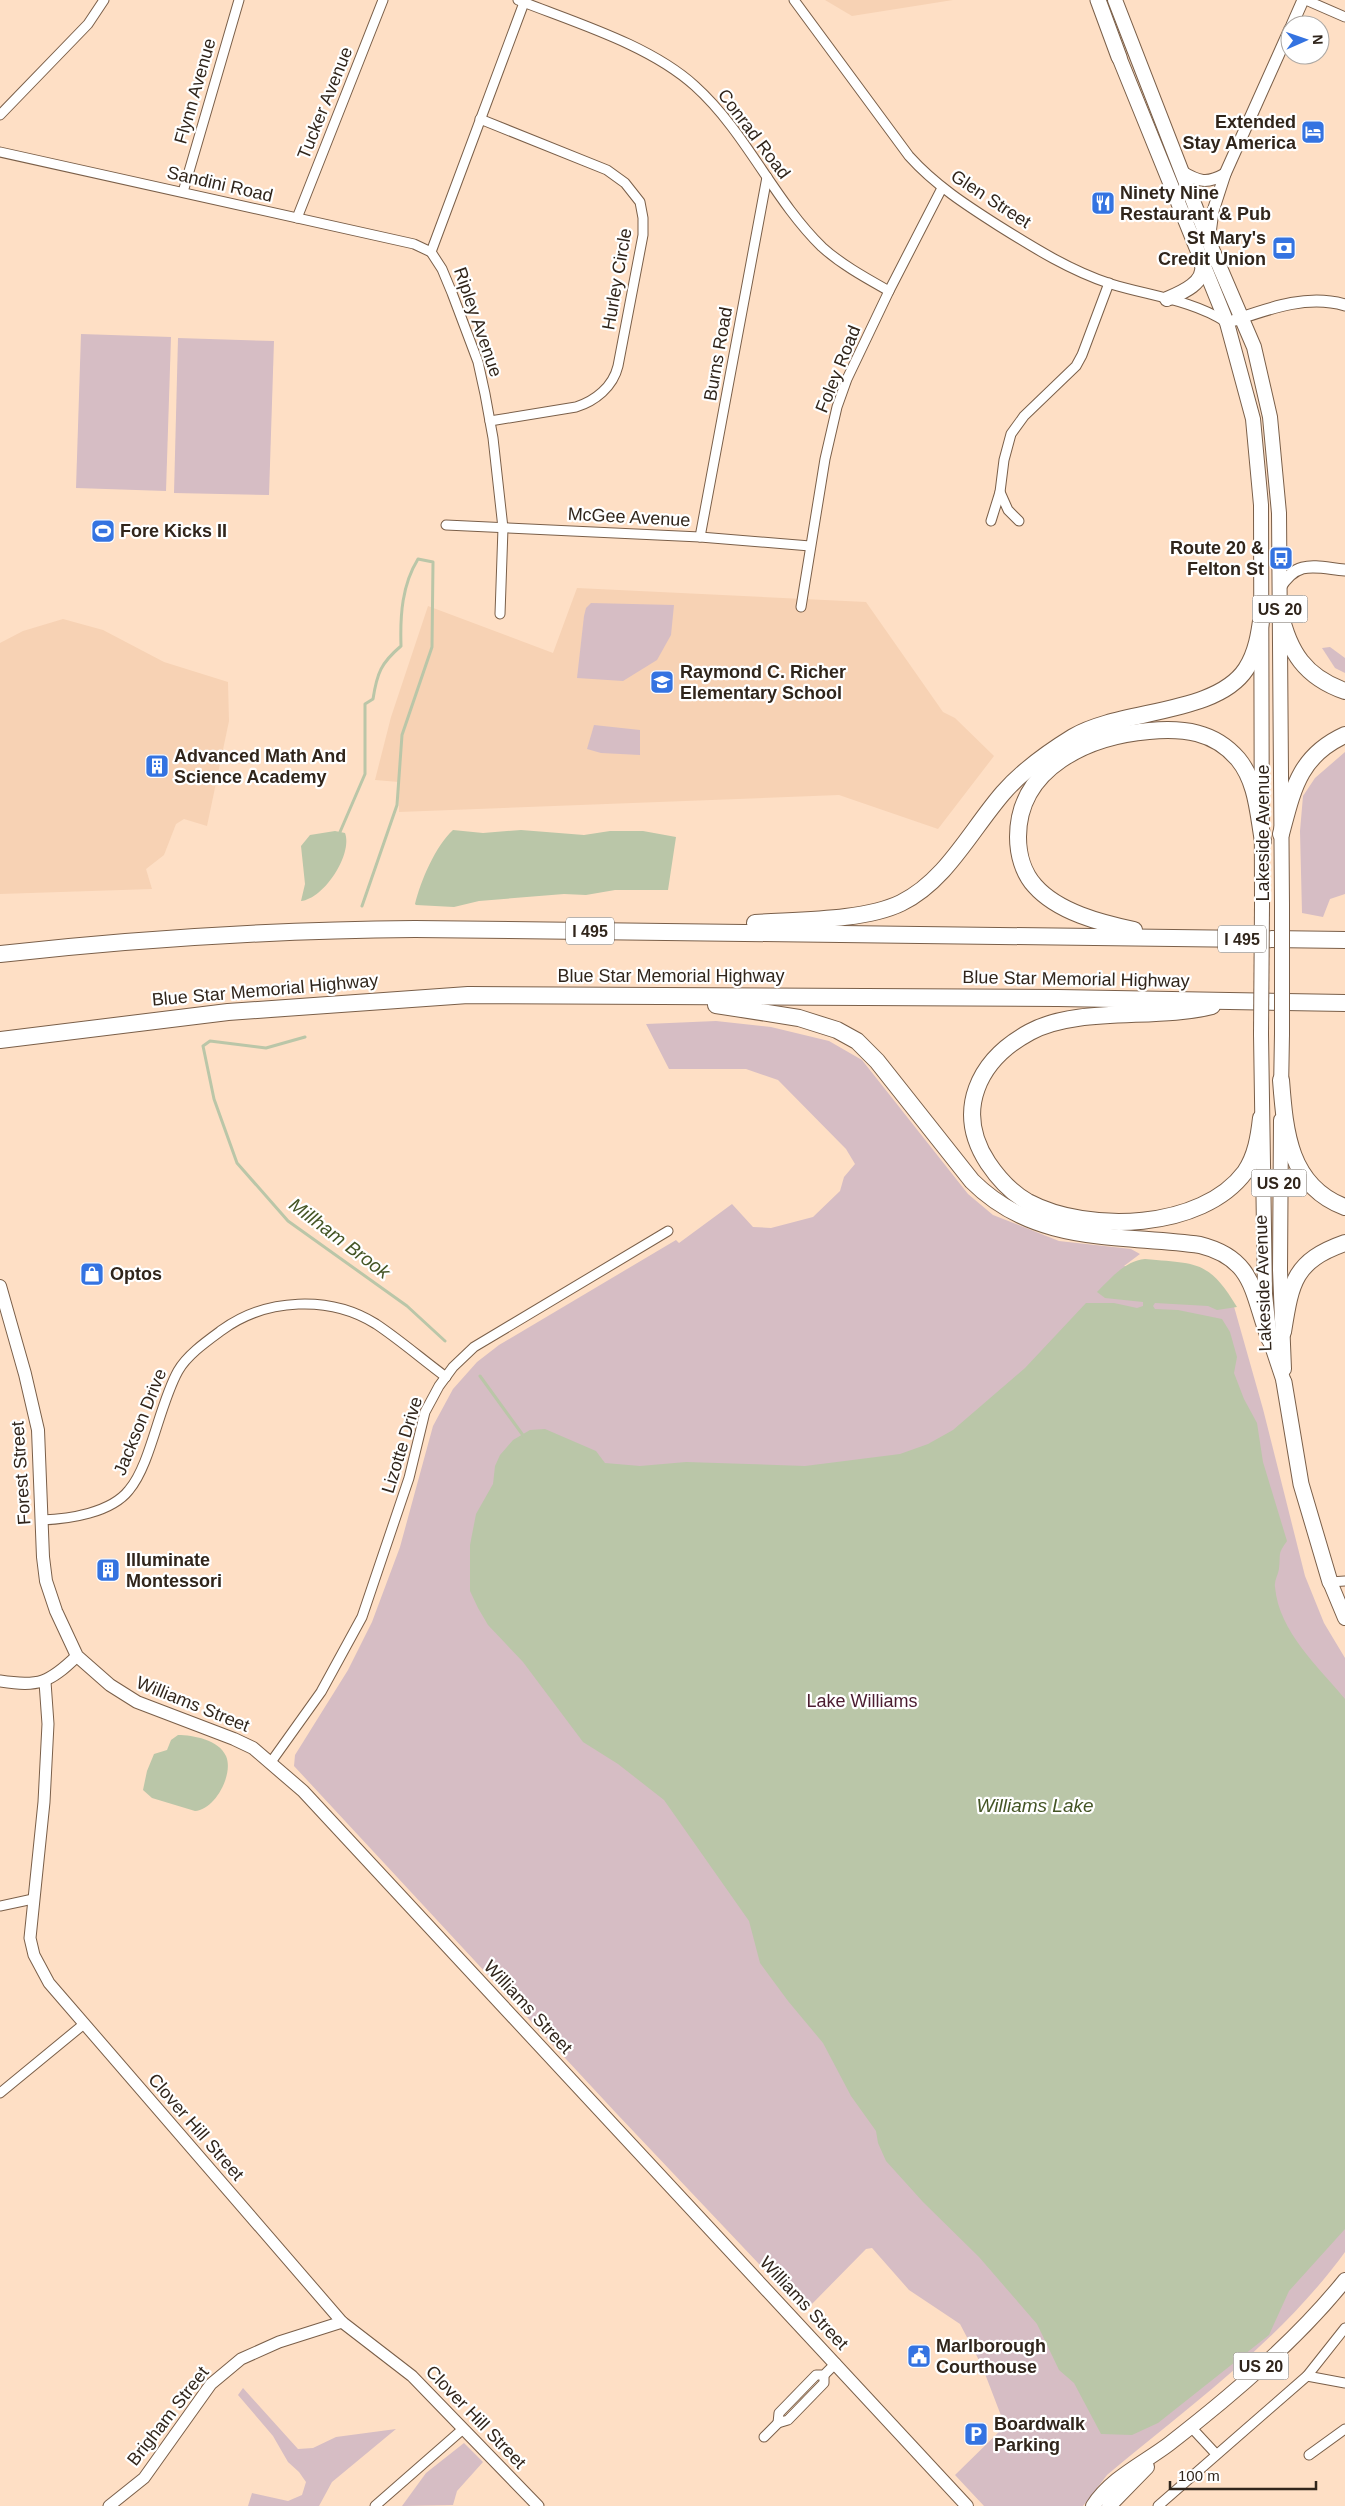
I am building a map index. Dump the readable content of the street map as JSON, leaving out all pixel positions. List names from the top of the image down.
{
  "streets": {
    "highway": [
      "US 20",
      "Lakeside Avenue",
      "I 495",
      "Blue Star Memorial Highway"
    ],
    "main road": ["Forest Street", "Williams Street"],
    "street": [
      "Flynn Avenue",
      "Tucker Avenue",
      "Conrad Road",
      "Sandini Road",
      "Glen Street",
      "Hurley Circle",
      "Ripley Avenue",
      "Burns Road",
      "Foley Road",
      "McGee Avenue",
      "Jackson Drive",
      "Lizotte Drive",
      "Clover Hill Street",
      "Brigham Street"
    ]
  },
  "crossings": [
    ["Flynn Avenue", "Sandini Road"],
    ["Tucker Avenue", "Sandini Road"],
    ["Conrad Road", "Ripley Avenue"],
    ["Conrad Road", "Burns Road"],
    ["Conrad Road", "Foley Road"],
    ["Sandini Road", "Ripley Avenue"],
    ["Glen Street", "Foley Road"],
    ["Glen Street", "US 20"],
    ["Glen Street", "Lakeside Avenue"],
    ["Hurley Circle", "Ripley Avenue"],
    ["Ripley Avenue", "McGee Avenue"],
    ["Burns Road", "McGee Avenue"],
    ["Foley Road", "McGee Avenue"],
    ["US 20", "Lakeside Avenue"],
    ["Jackson Drive", "Lizotte Drive"],
    ["Jackson Drive", "Forest Street"],
    ["Lizotte Drive", "Williams Street"],
    ["Forest Street", "Williams Street"],
    ["Clover Hill Street", "Brigham Street"]
  ],
  "water": ["Millham Brook", "Williams Lake"],
  "parks": ["Lake Williams"],
  "places": {
    "hotel": ["Extended Stay America"],
    "restaurant": ["Ninety Nine Restaurant & Pub"],
    "bank": ["St Mary's Credit Union"],
    "sports": ["Fore Kicks II"],
    "bus stop": ["Route 20 & Felton St"],
    "school or university": ["Raymond C. Richer Elementary School"],
    "building": ["Advanced Math And Science Academy", "Illuminate Montessori"],
    "shop": ["Optos"],
    "public building": ["Marlborough Courthouse"],
    "parking": ["Boardwalk Parking"]
  },
  "scale_bar": "100 m",
  "north": "right"
}
